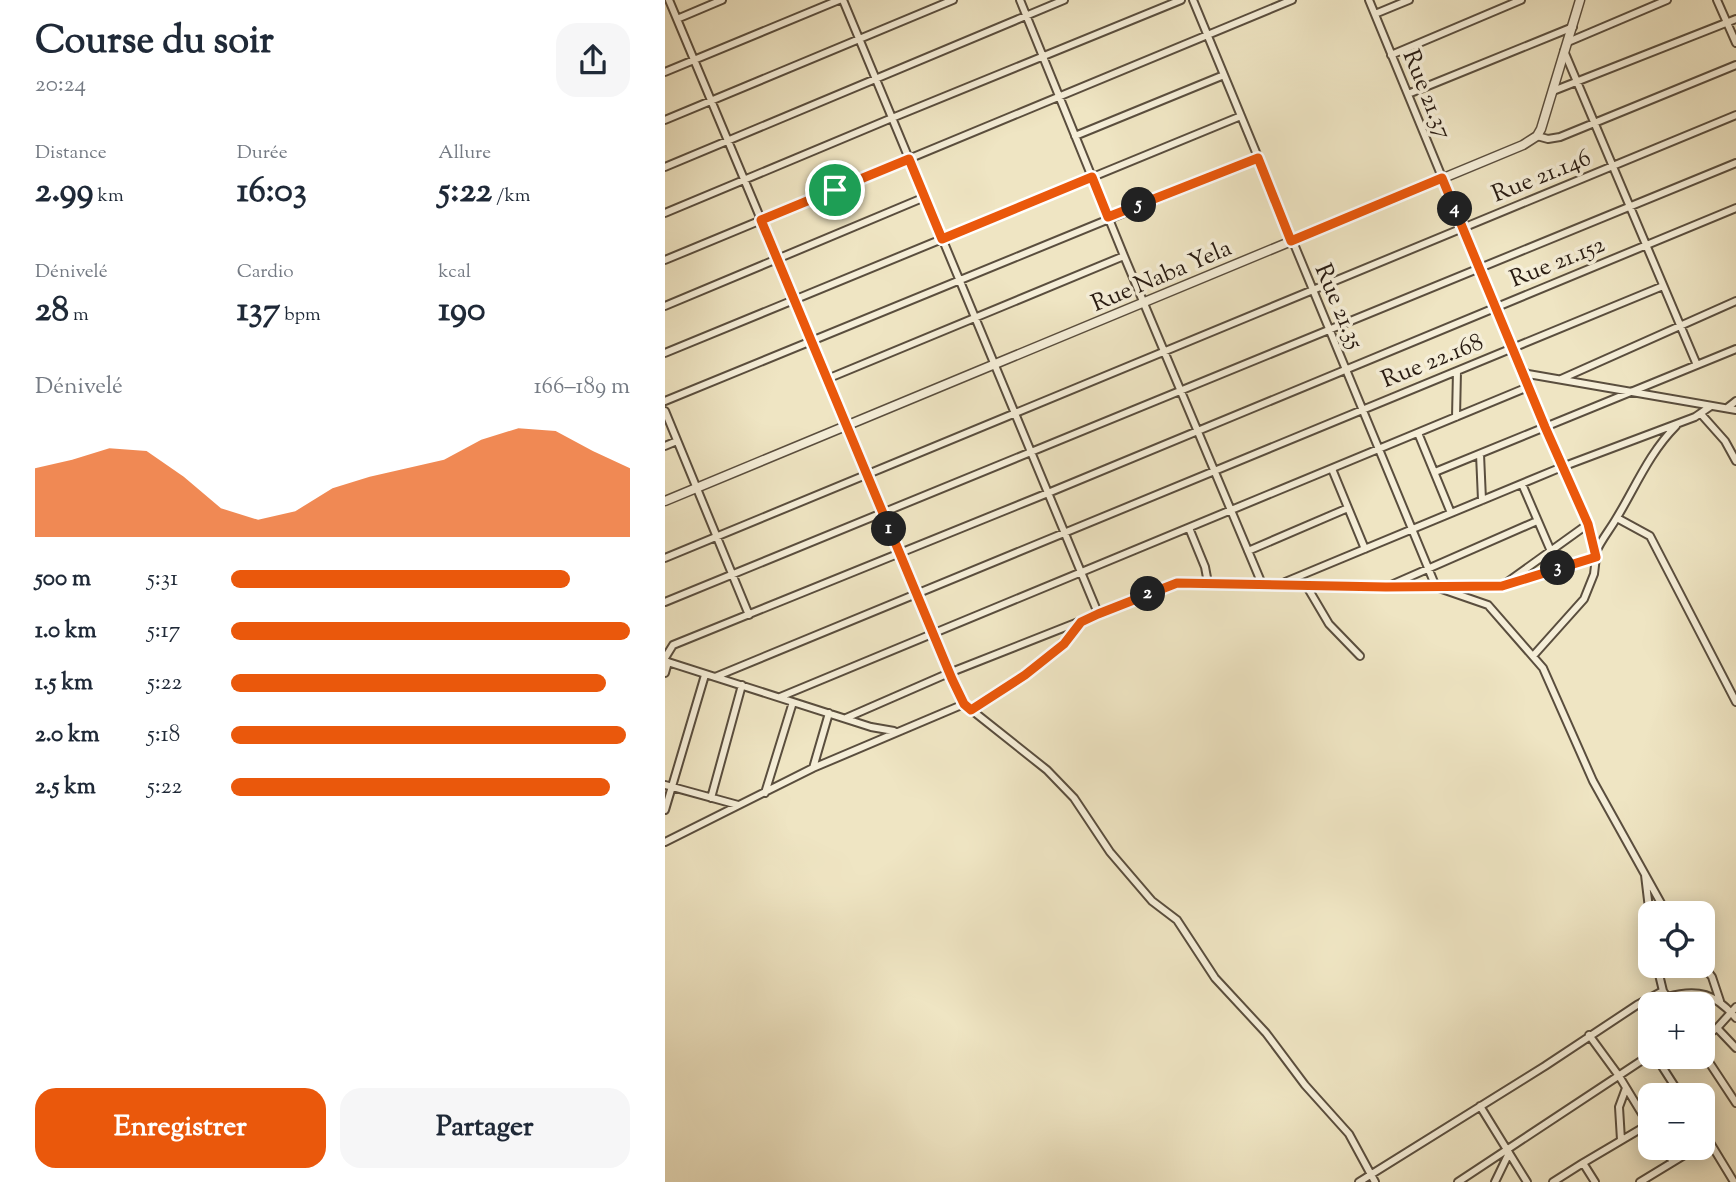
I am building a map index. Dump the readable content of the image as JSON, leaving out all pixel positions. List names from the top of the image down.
{
  "streets": {
    "street": [
      "Rue 21.37",
      "Rue 21.146",
      "Rue 21.152",
      "Rue Naba Yela",
      "Rue 21.35",
      "Rue 22.168"
    ]
  },
  "crossings": [
    ["Rue 21.37", "Rue 21.146"],
    ["Rue 21.37", "Rue 21.152"],
    ["Rue 21.37", "Rue Naba Yela"],
    ["Rue 21.37", "Rue 22.168"],
    ["Rue 21.146", "Rue 21.35"],
    ["Rue 21.152", "Rue 21.35"],
    ["Rue Naba Yela", "Rue 21.35"],
    ["Rue 21.35", "Rue 22.168"]
  ],
  "page": {
    "heading": ["Course du soir", "20:24"],
    "stats": [
      ["Distance", "2.99 km"],
      ["Durée", "16:03"],
      ["Allure", "5:22 /km"],
      ["Dénivelé", "28 m"],
      ["Cardio", "137 bpm"],
      ["kcal", "190"]
    ],
    "pins": [
      "5",
      "4",
      "1",
      "3",
      "2"
    ],
    "chart": ["Dénivelé", "166–189 m"],
    "list": [
      {
        "name": "500 m",
        "note": "5:31"
      },
      {
        "name": "1.0 km",
        "note": "5:17"
      },
      {
        "name": "1.5 km",
        "note": "5:22"
      },
      {
        "name": "2.0 km",
        "note": "5:18"
      },
      {
        "name": "2.5 km",
        "note": "5:22"
      }
    ],
    "map_buttons": ["+", "−"],
    "buttons": ["Enregistrer", "Partager"]
  }
}
